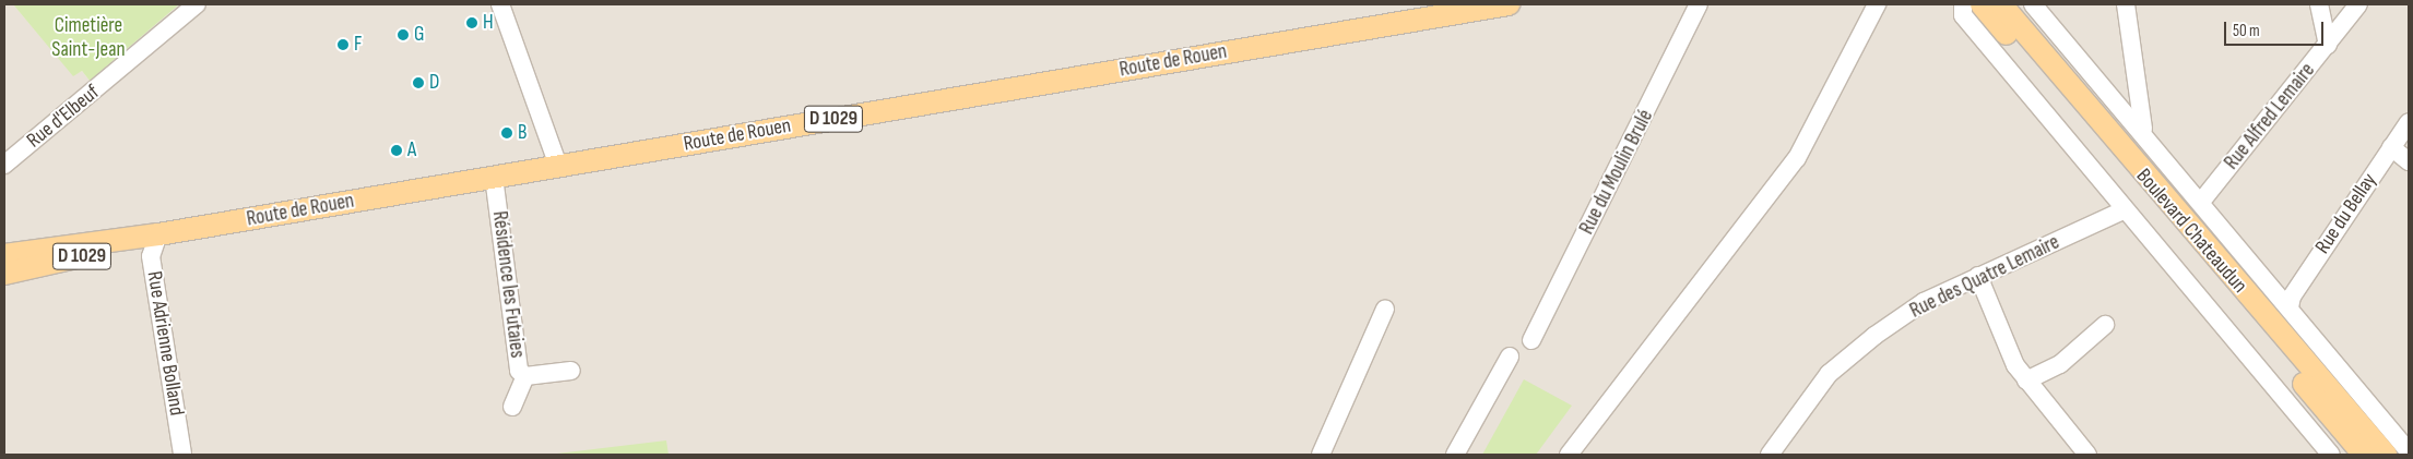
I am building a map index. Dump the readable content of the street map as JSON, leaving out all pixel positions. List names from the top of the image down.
{
  "streets": {
    "main road": ["Route de Rouen", "D 1029", "Boulevard Chateaudun"],
    "street": [
      "Rue d'Elbeuf",
      "Rue Alfred Lemaire",
      "Rue du Moulin Brulé",
      "Rue du Bellay",
      "Rue des Quatre Lemaire",
      "Résidence les Futaies",
      "Rue Adrienne Bolland"
    ]
  },
  "crossings": [
    ["Route de Rouen", "Résidence les Futaies"],
    ["Route de Rouen", "Rue Adrienne Bolland"],
    ["Rue Alfred Lemaire", "Boulevard Chateaudun"],
    ["Rue du Bellay", "Boulevard Chateaudun"],
    ["Boulevard Chateaudun", "Rue des Quatre Lemaire"]
  ],
  "parks": ["Cimetière Saint-Jean"],
  "places": [
    "H",
    "G",
    "F",
    "D",
    "B",
    "A"
  ],
  "scale_bar": "50 m"
}
